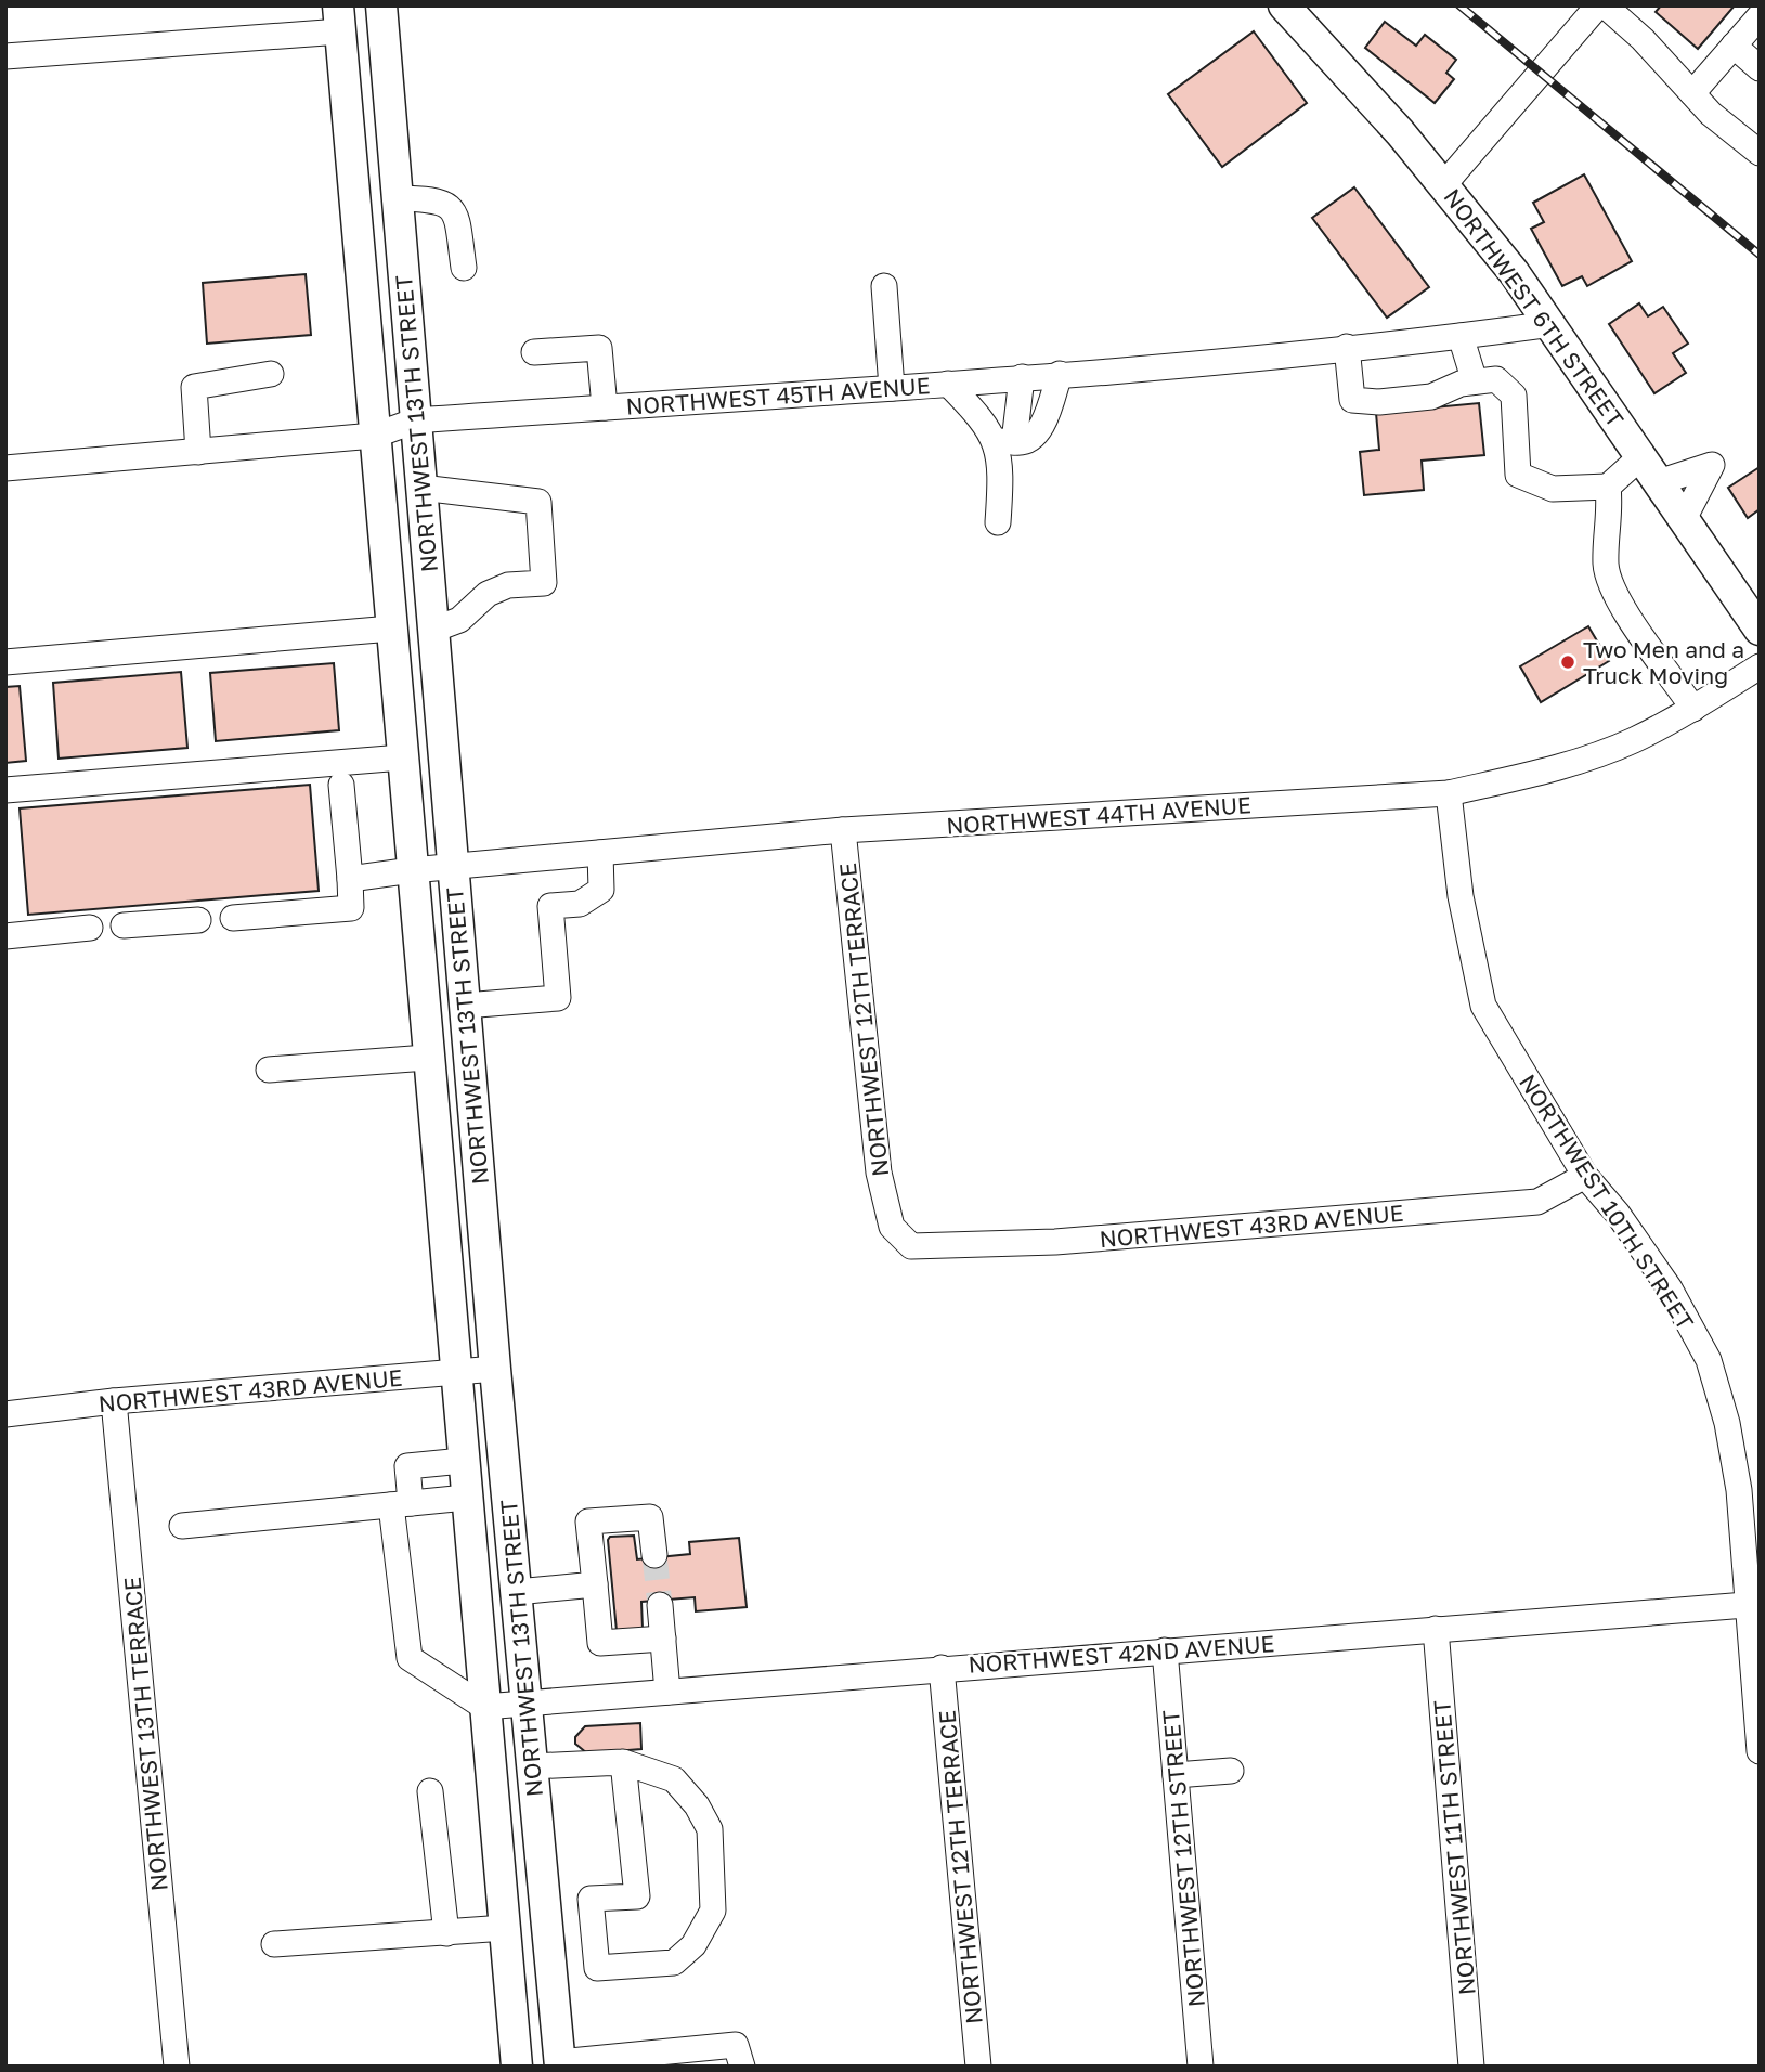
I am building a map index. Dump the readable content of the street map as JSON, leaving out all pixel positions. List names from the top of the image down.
{
  "streets": {
    "main road": ["NORTHWEST 6TH STREET", "NORTHWEST 13TH STREET"],
    "street": [
      "NORTHWEST 45TH AVENUE",
      "NORTHWEST 44TH AVENUE",
      "NORTHWEST 12TH TERRACE",
      "NORTHWEST 10TH STREET",
      "NORTHWEST 43RD AVENUE",
      "NORTHWEST 42ND AVENUE",
      "NORTHWEST 13TH TERRACE",
      "NORTHWEST 11TH STREET",
      "NORTHWEST 12TH STREET"
    ]
  },
  "crossings": [
    ["NORTHWEST 6TH STREET", "NORTHWEST 45TH AVENUE"],
    ["NORTHWEST 45TH AVENUE", "NORTHWEST 13TH STREET"],
    ["NORTHWEST 13TH STREET", "NORTHWEST 44TH AVENUE"],
    ["NORTHWEST 13TH STREET", "NORTHWEST 43RD AVENUE"],
    ["NORTHWEST 13TH STREET", "NORTHWEST 42ND AVENUE"],
    ["NORTHWEST 44TH AVENUE", "NORTHWEST 12TH TERRACE"],
    ["NORTHWEST 44TH AVENUE", "NORTHWEST 10TH STREET"],
    ["NORTHWEST 12TH TERRACE", "NORTHWEST 43RD AVENUE"],
    ["NORTHWEST 12TH TERRACE", "NORTHWEST 42ND AVENUE"],
    ["NORTHWEST 10TH STREET", "NORTHWEST 43RD AVENUE"],
    ["NORTHWEST 10TH STREET", "NORTHWEST 42ND AVENUE"],
    ["NORTHWEST 43RD AVENUE", "NORTHWEST 13TH TERRACE"],
    ["NORTHWEST 42ND AVENUE", "NORTHWEST 11TH STREET"],
    ["NORTHWEST 42ND AVENUE", "NORTHWEST 12TH STREET"]
  ],
  "places": ["Two Men and a Truck Moving"]
}
